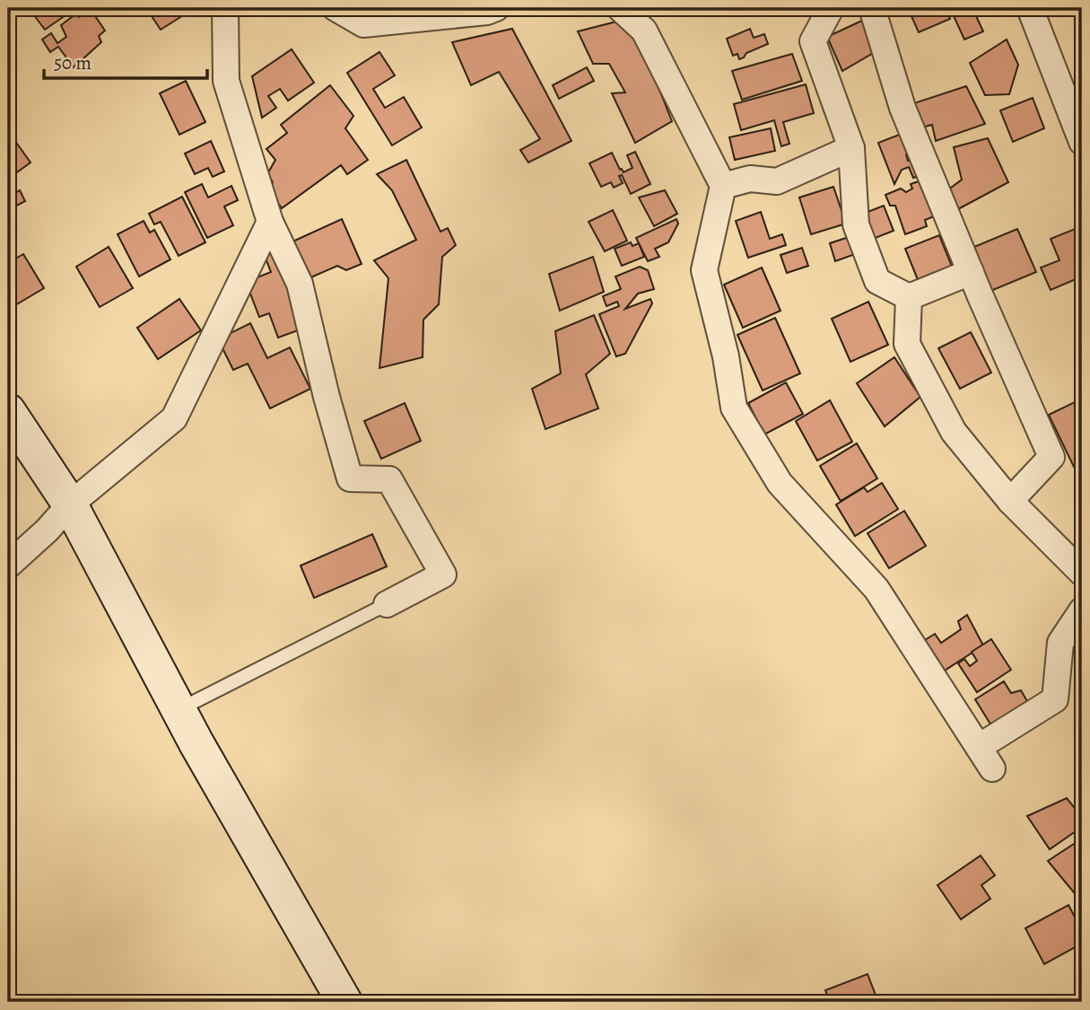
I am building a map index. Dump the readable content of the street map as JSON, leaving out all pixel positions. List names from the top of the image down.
{
  "scale_bar": "50 m"
}
